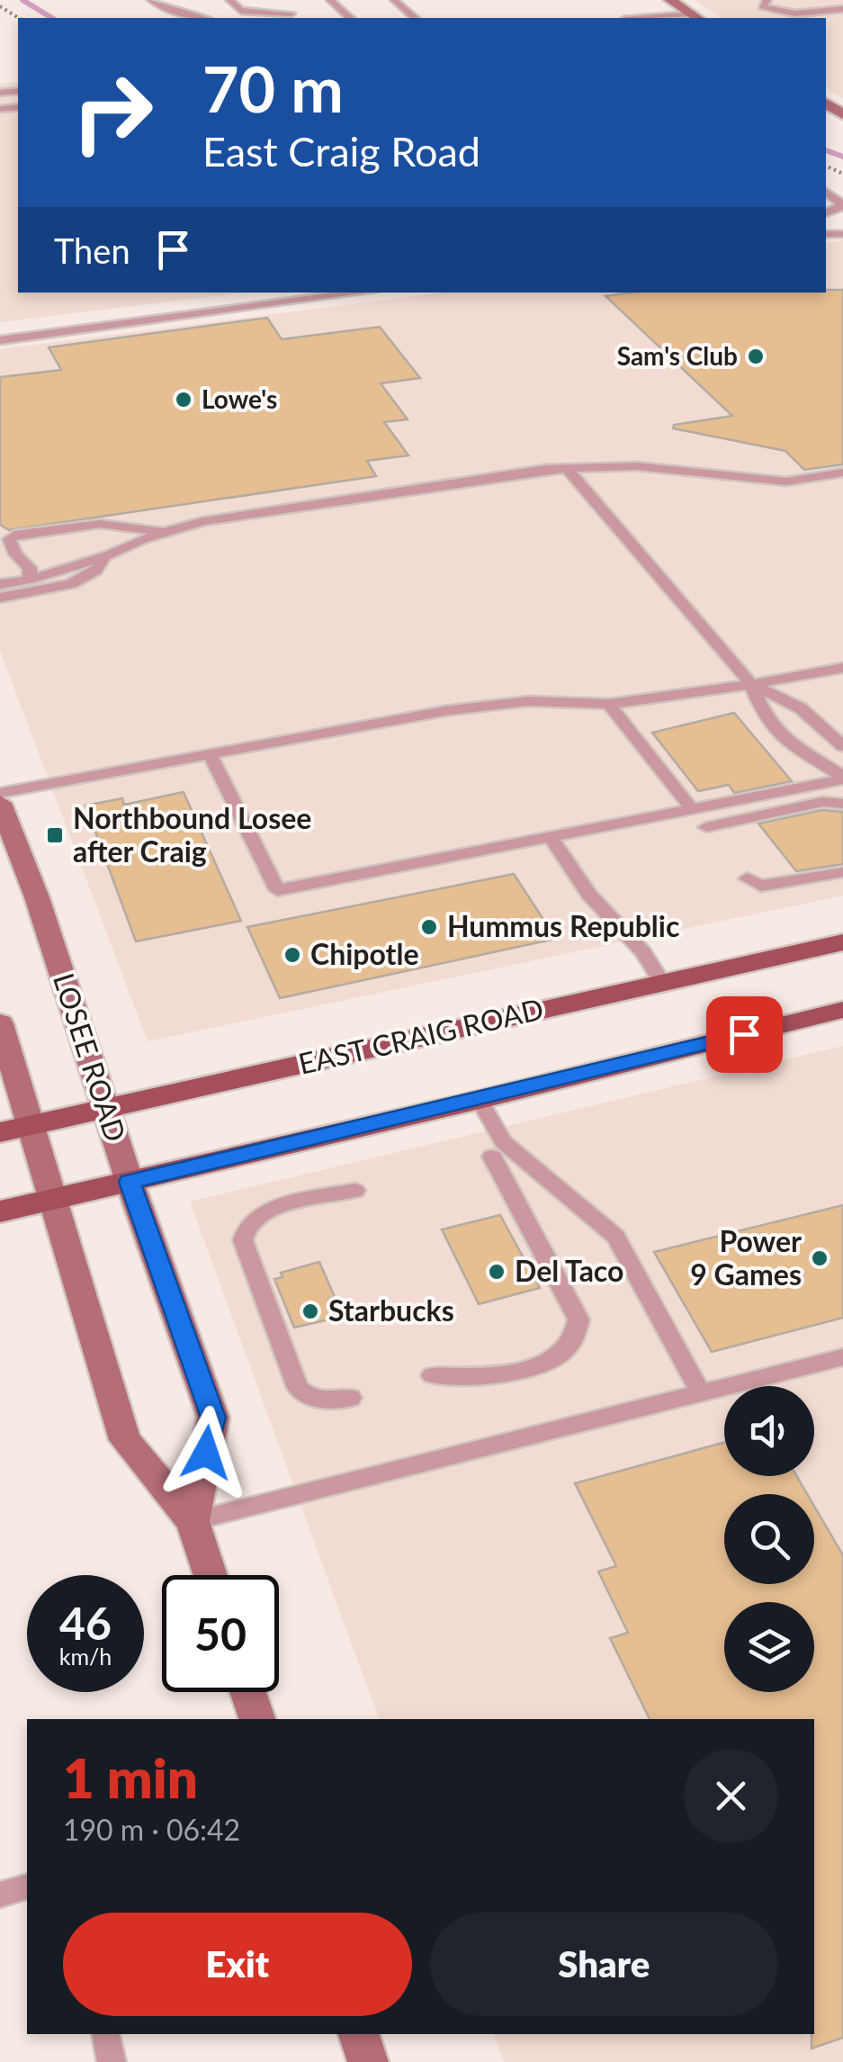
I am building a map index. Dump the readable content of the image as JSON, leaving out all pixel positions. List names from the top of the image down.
{
  "streets": {
    "main road": ["EAST CRAIG ROAD", "LOSEE ROAD"]
  },
  "crossings": [
    ["EAST CRAIG ROAD", "LOSEE ROAD"]
  ],
  "places": {
    "other": [
      "Sam's Club",
      "Lowe's",
      "Hummus Republic",
      "Chipotle",
      "Power 9 Games",
      "Del Taco",
      "Starbucks"
    ],
    "transit": ["Northbound Losee after Craig"]
  },
  "page": {
    "turn": ["70 m", "East Craig Road"],
    "then": "Then",
    "speed": "46 km/h",
    "limit": "50",
    "heading": ["1 min", "190 m · 06:42"],
    "buttons": ["Exit", "Share"]
  }
}
